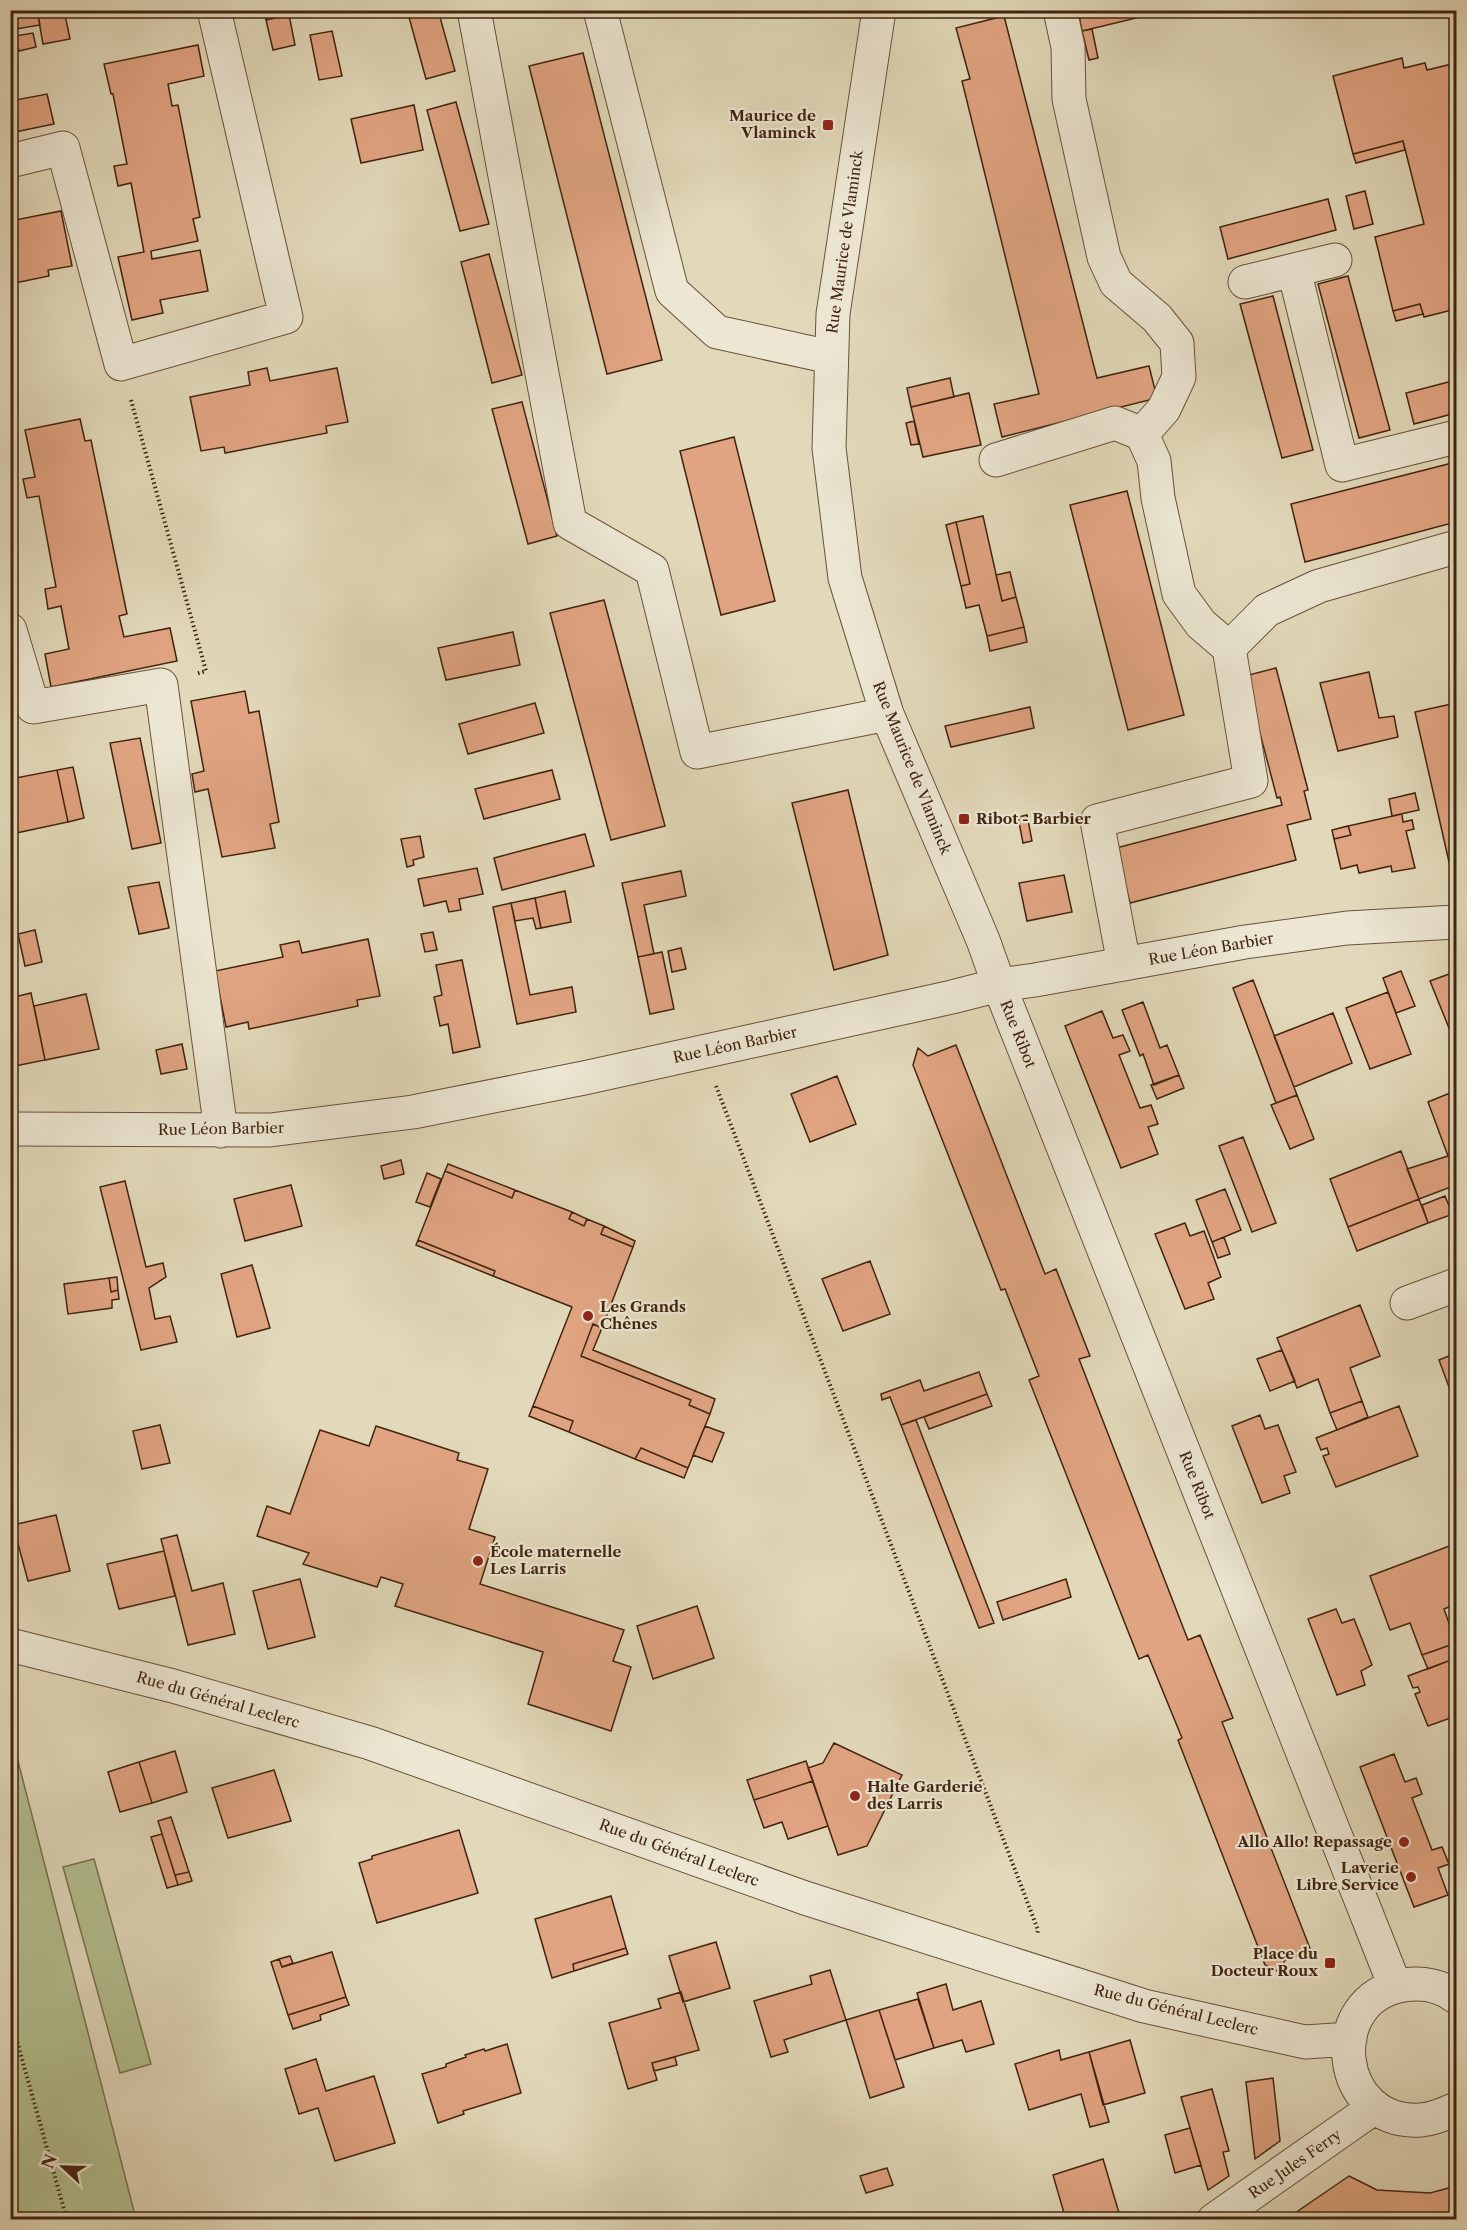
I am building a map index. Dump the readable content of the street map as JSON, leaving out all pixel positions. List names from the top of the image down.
{
  "streets": {
    "street": [
      "Rue Maurice de Vlaminck",
      "Rue Léon Barbier",
      "Rue Ribot",
      "Rue du Général Leclerc",
      "Rue Jules Ferry"
    ]
  },
  "crossings": [
    ["Rue Maurice de Vlaminck", "Rue Léon Barbier"],
    ["Rue Maurice de Vlaminck", "Rue Ribot"],
    ["Rue Léon Barbier", "Rue Ribot"]
  ],
  "places": {
    "transit": ["Maurice de Vlaminck", "Ribot - Barbier", "Place du Docteur Roux"],
    "other": [
      "Les Grands Chênes",
      "École maternelle Les Larris",
      "Halte Garderie des Larris",
      "Allo Allo! Repassage",
      "Laverie Libre Service"
    ]
  },
  "north": "left"
}
